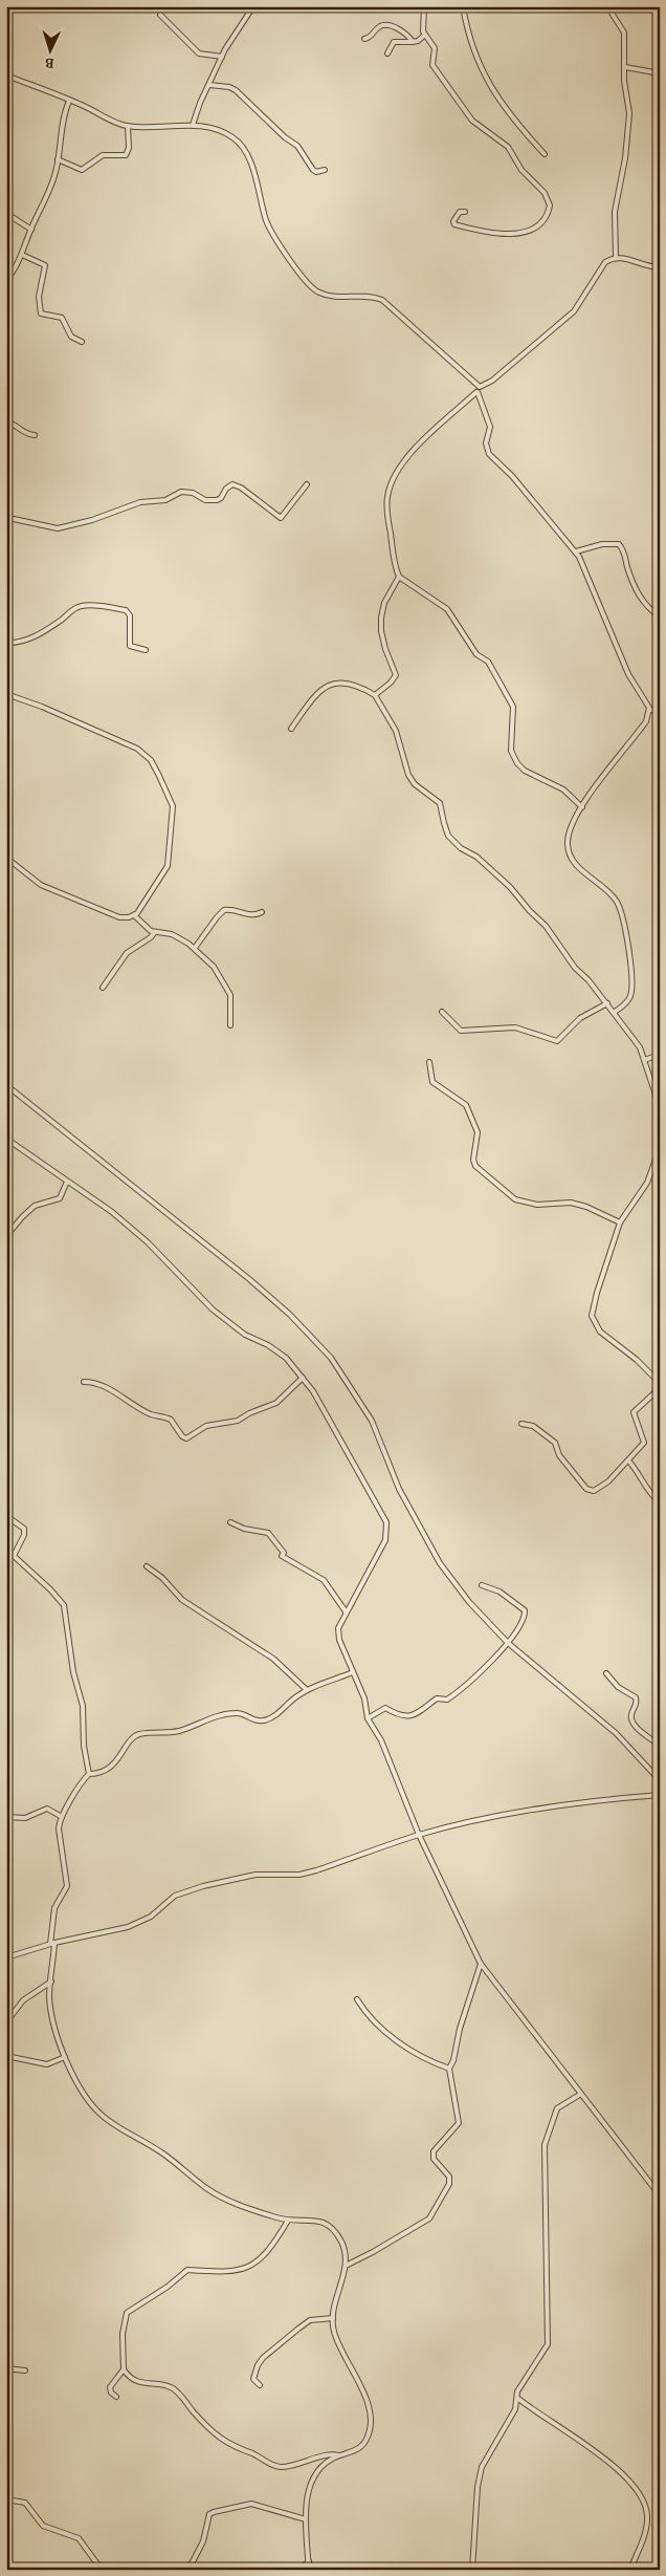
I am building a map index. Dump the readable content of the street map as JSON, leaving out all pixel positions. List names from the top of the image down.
{
  "north": "bottom"
}
